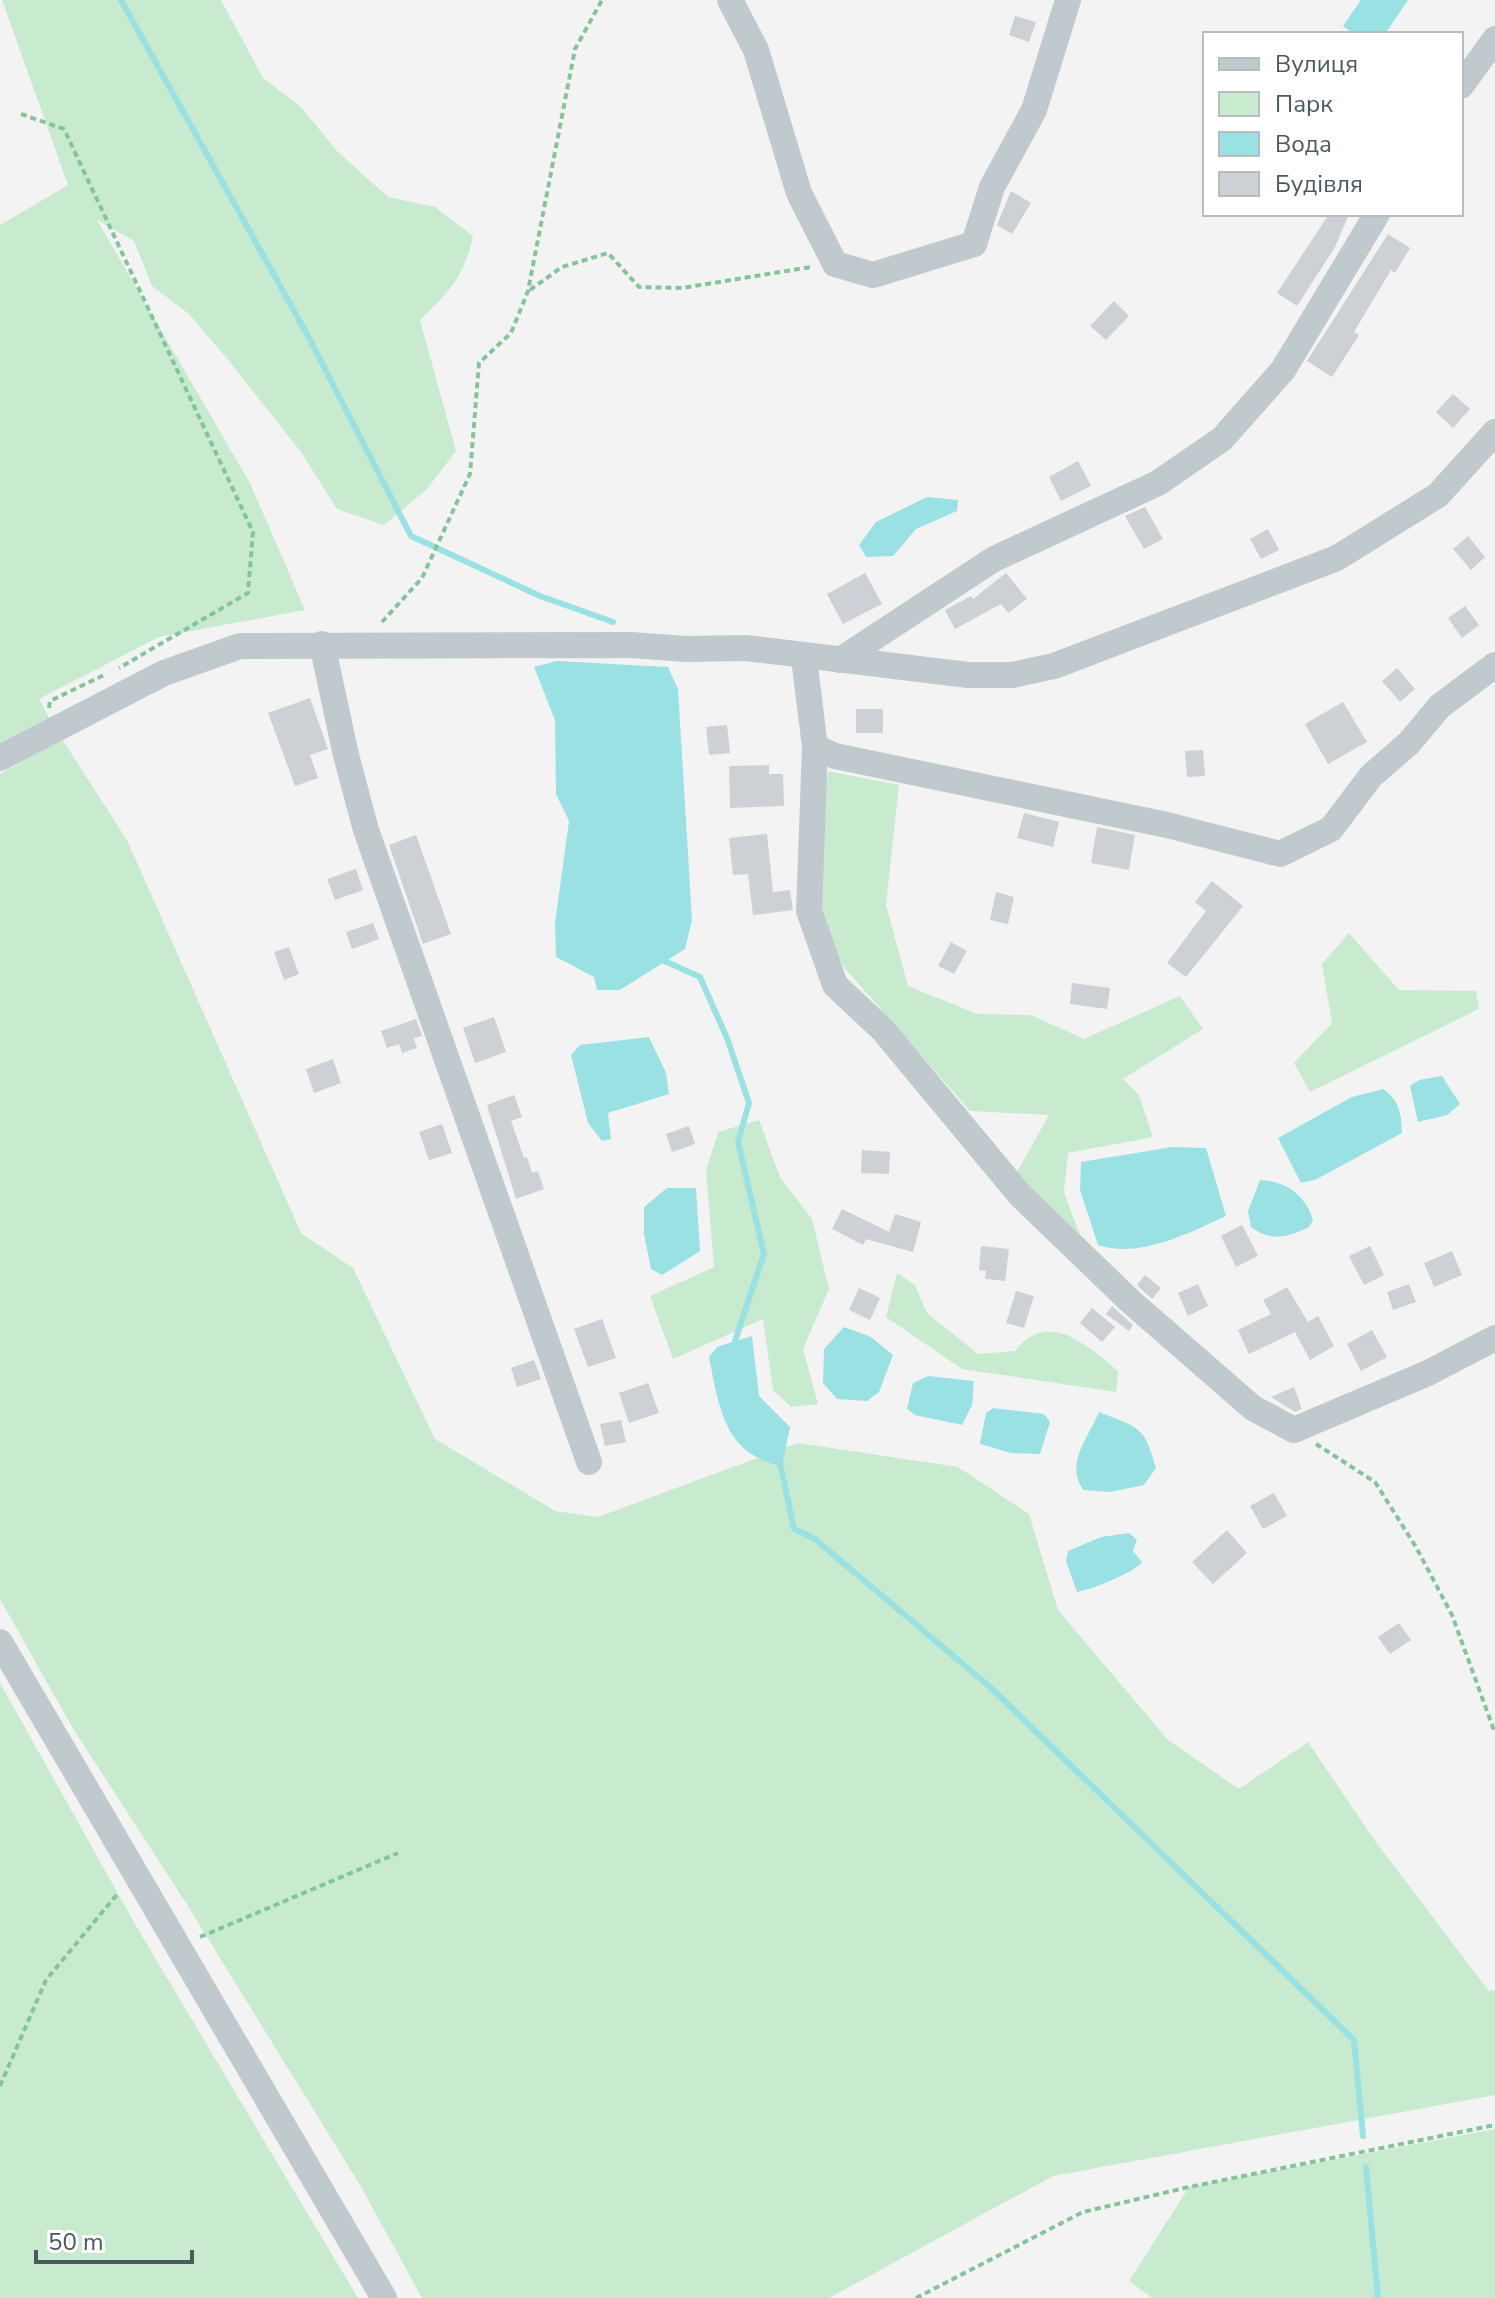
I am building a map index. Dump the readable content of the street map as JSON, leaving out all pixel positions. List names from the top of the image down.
{
  "legend": [
    "Вулиця",
    "Парк",
    "Вода",
    "Будівля"
  ],
  "scale_bar": "50 m"
}
